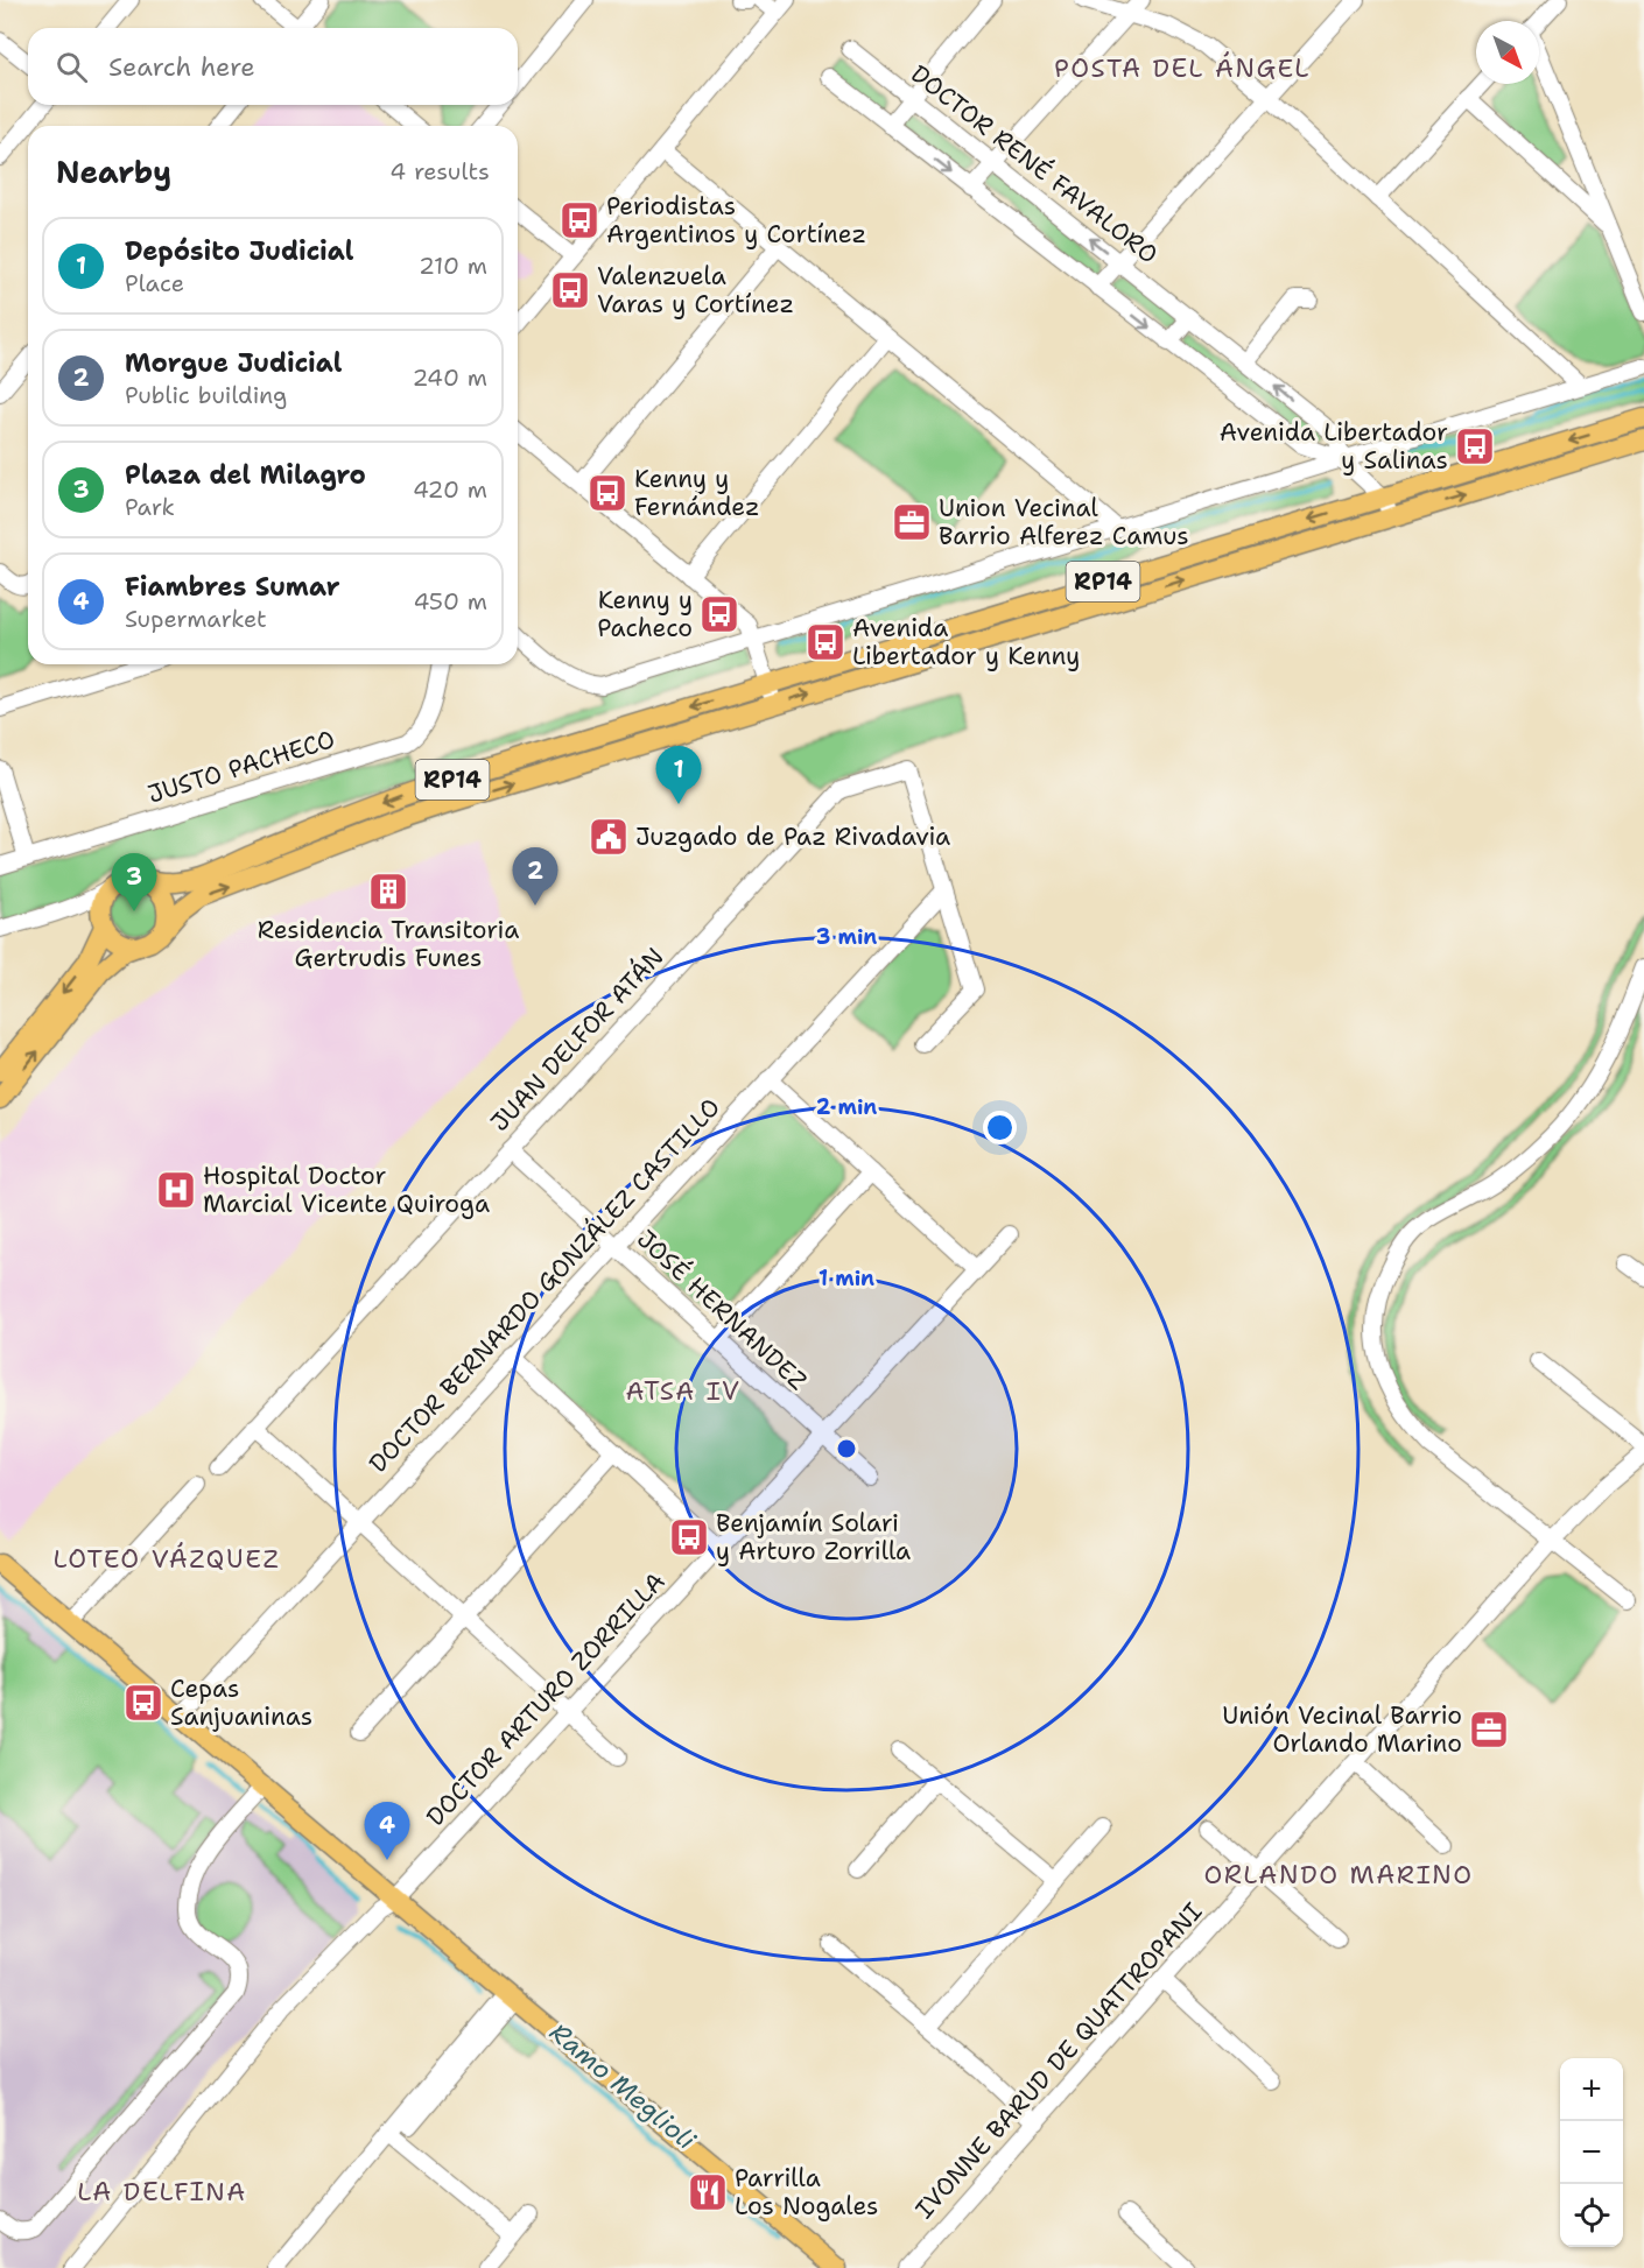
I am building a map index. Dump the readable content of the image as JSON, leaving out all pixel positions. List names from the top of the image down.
{
  "streets": {
    "main road": ["RP14"],
    "street": [
      "DOCTOR RENÉ FAVALORO",
      "JUSTO PACHECO",
      "JUAN DELFOR ATÁN",
      "DOCTOR BERNARDO GONZÁLEZ CASTILLO",
      "JOSÉ HERNANDEZ",
      "DOCTOR ARTURO ZORRILLA",
      "IVONNE BARUD DE QUATTROPANI"
    ]
  },
  "crossings": [
    ["JUAN DELFOR ATÁN", "DOCTOR BERNARDO GONZÁLEZ CASTILLO"],
    ["JUAN DELFOR ATÁN", "JOSÉ HERNANDEZ"],
    ["DOCTOR BERNARDO GONZÁLEZ CASTILLO", "JOSÉ HERNANDEZ"],
    ["JOSÉ HERNANDEZ", "DOCTOR ARTURO ZORRILLA"]
  ],
  "districts": [
    "POSTA DEL ÁNGEL",
    "ATSA IV",
    "LOTEO VÁZQUEZ",
    "ORLANDO MARINO",
    "LA DELFINA"
  ],
  "water": ["Ramo Meglioli"],
  "places": {
    "bus stop": [
      "Periodistas Argentinos y Cortínez",
      "Valenzuela Varas y Cortínez",
      "Avenida Libertador y Salinas",
      "Kenny y Fernández",
      "Kenny y Pacheco",
      "Avenida Libertador y Kenny",
      "Benjamín Solari y Arturo Zorrilla",
      "Cepas Sanjuaninas"
    ],
    "office": ["Union Vecinal Barrio Alferez Camus", "Unión Vecinal Barrio Orlando Marino"],
    "public building": ["Juzgado de Paz Rivadavia"],
    "building": ["Residencia Transitoria Gertrudis Funes"],
    "hospital": ["Hospital Doctor Marcial Vicente Quiroga"],
    "restaurant": ["Parrilla Los Nogales"]
  },
  "north": "bottom right",
  "page": {
    "search": "Search here",
    "heading": ["Nearby", "4 results"],
    "list": [
      {
        "mark": "1",
        "name": "Depósito Judicial",
        "note": "Place",
        "value": "210 m"
      },
      {
        "mark": "2",
        "name": "Morgue Judicial",
        "note": "Public building",
        "value": "240 m"
      },
      {
        "mark": "3",
        "name": "Plaza del Milagro",
        "note": "Park",
        "value": "420 m"
      },
      {
        "mark": "4",
        "name": "Fiambres Sumar",
        "note": "Supermarket",
        "value": "450 m"
      }
    ],
    "pins": [
      "1",
      "2",
      "3",
      "4"
    ],
    "map_buttons": ["+", "−"]
  },
  "rings": ["3 min", "2 min", "1 min"]
}
